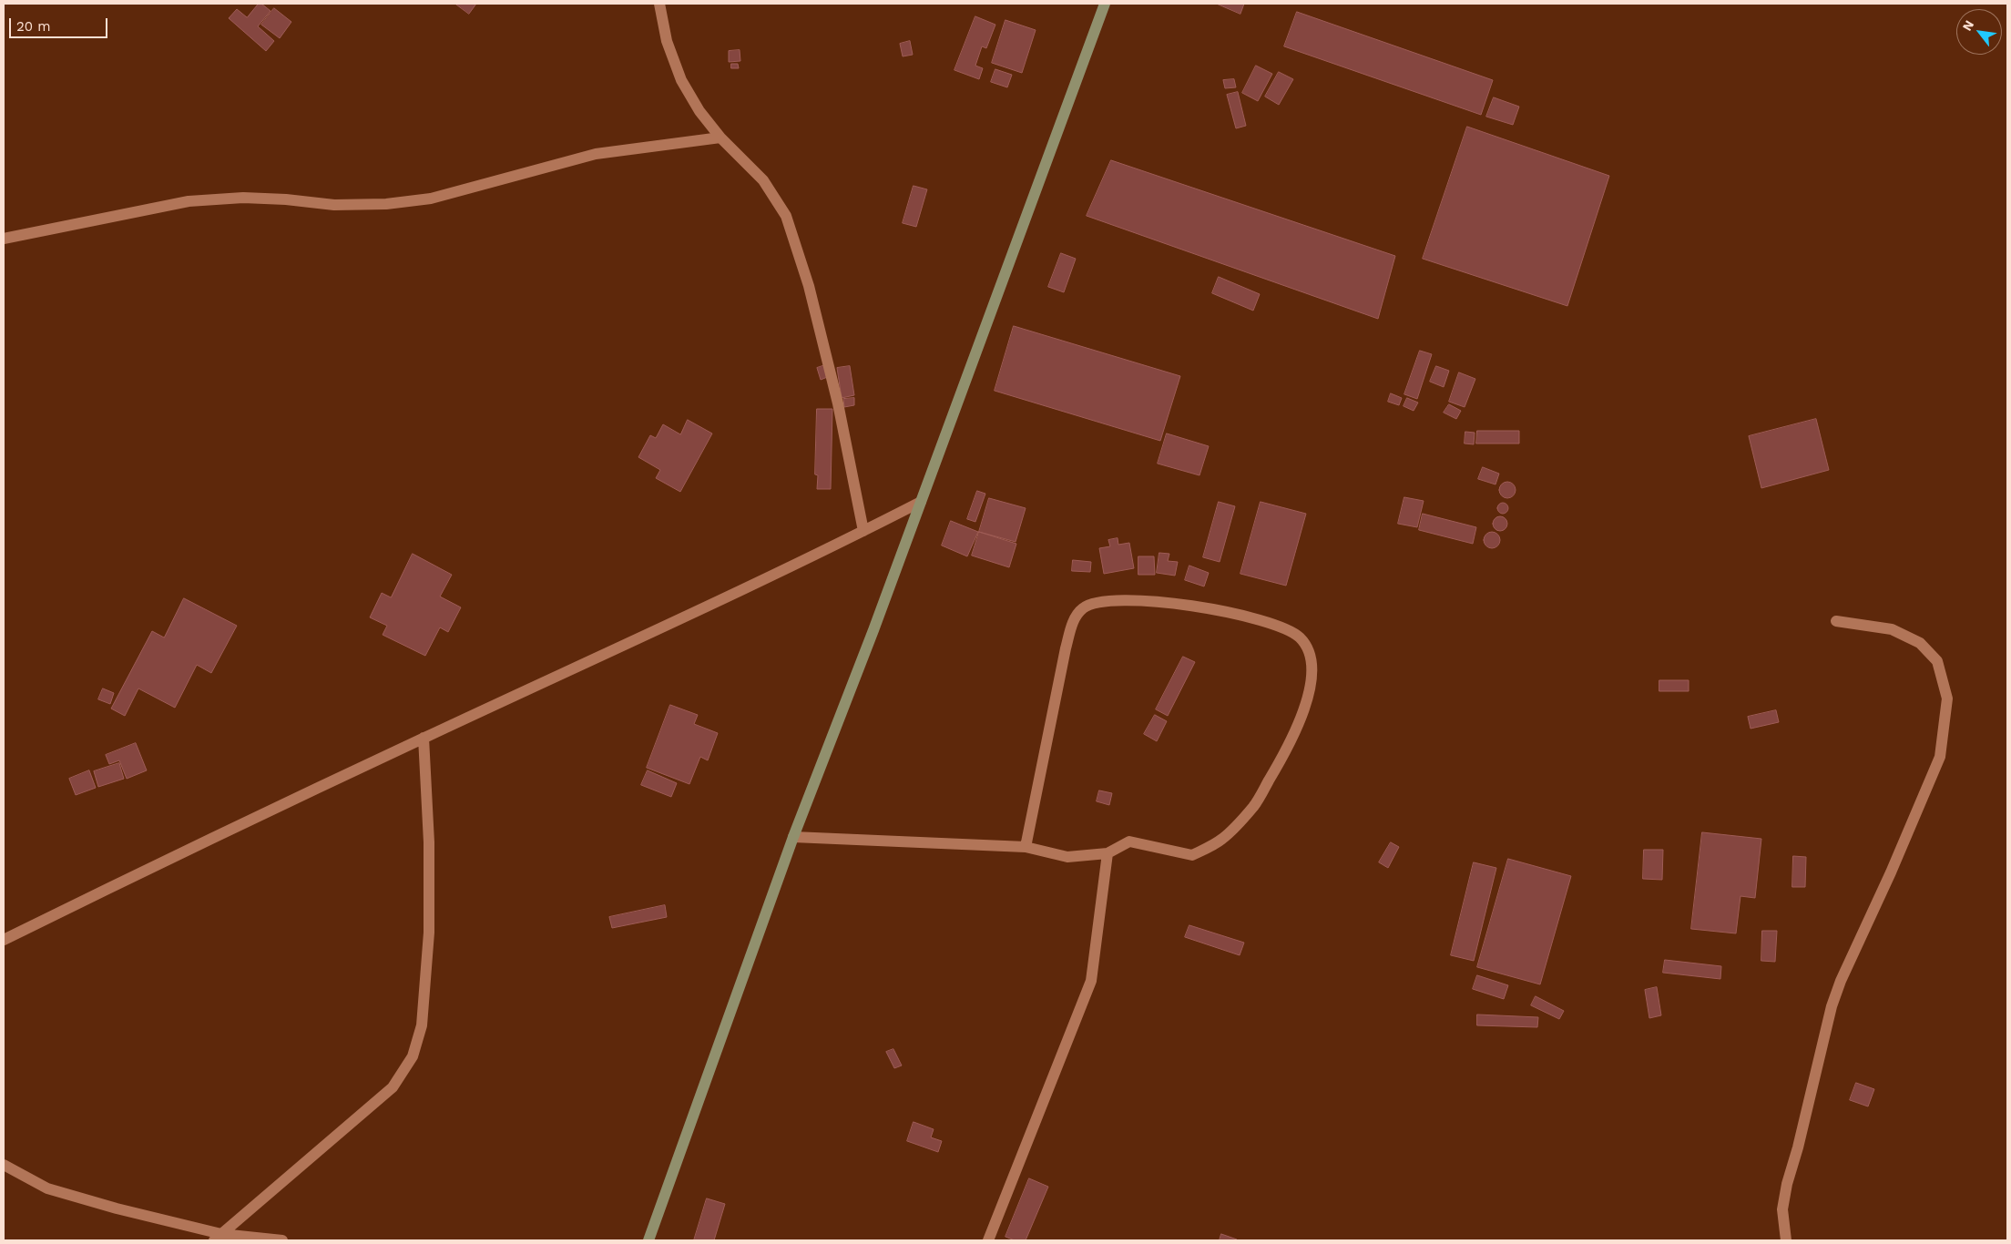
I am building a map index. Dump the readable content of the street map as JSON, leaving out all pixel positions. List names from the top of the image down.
{
  "scale_bar": "20 m",
  "north": "top left"
}
